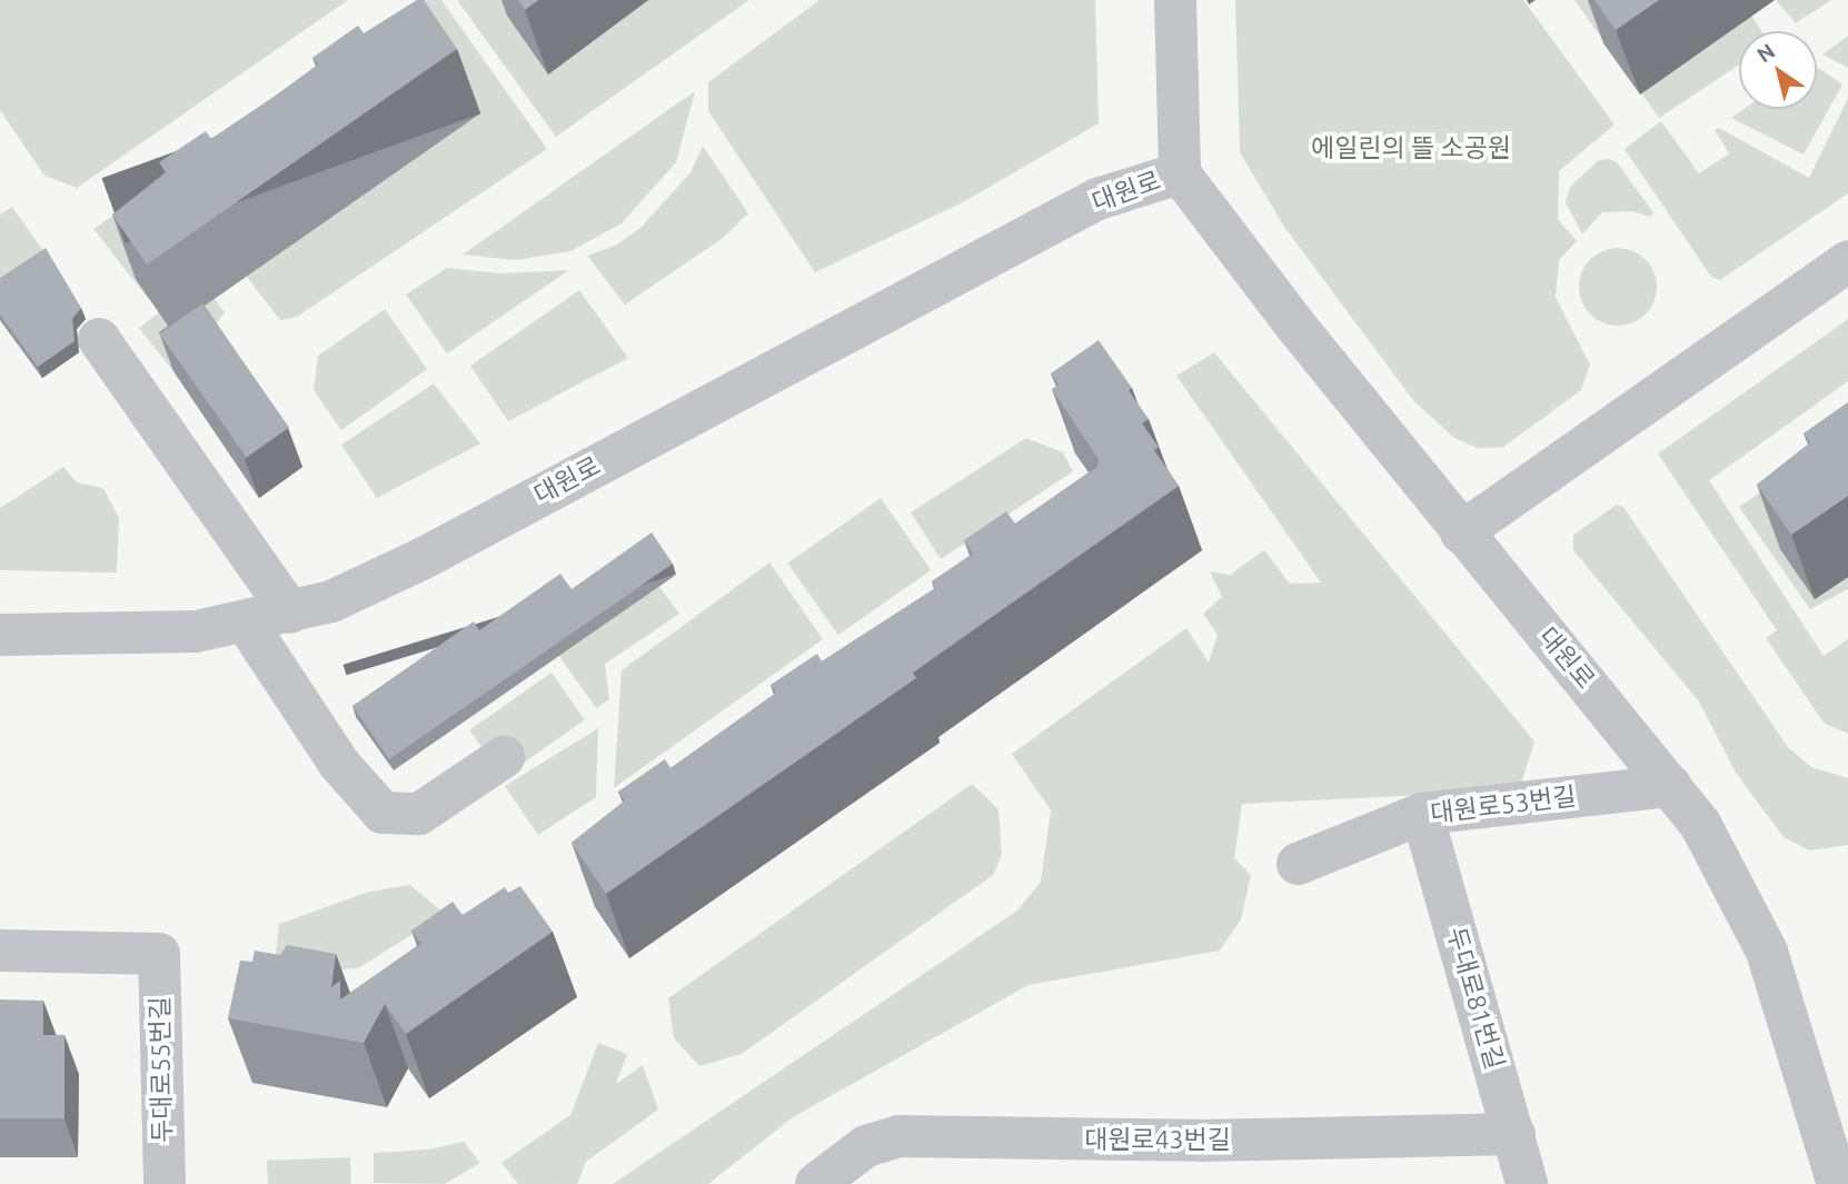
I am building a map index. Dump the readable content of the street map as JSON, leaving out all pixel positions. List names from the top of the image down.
{
  "streets": {
    "street": [
      "대원로",
      "대원로53번길",
      "두대로81번길",
      "두대로55번길",
      "대원로43번길"
    ]
  },
  "crossings": [
    ["대원로", "대원로53번길"],
    ["대원로53번길", "두대로81번길"],
    ["두대로81번길", "대원로43번길"]
  ],
  "parks": ["에일린의 뜰 소공원"],
  "north": "top left"
}
